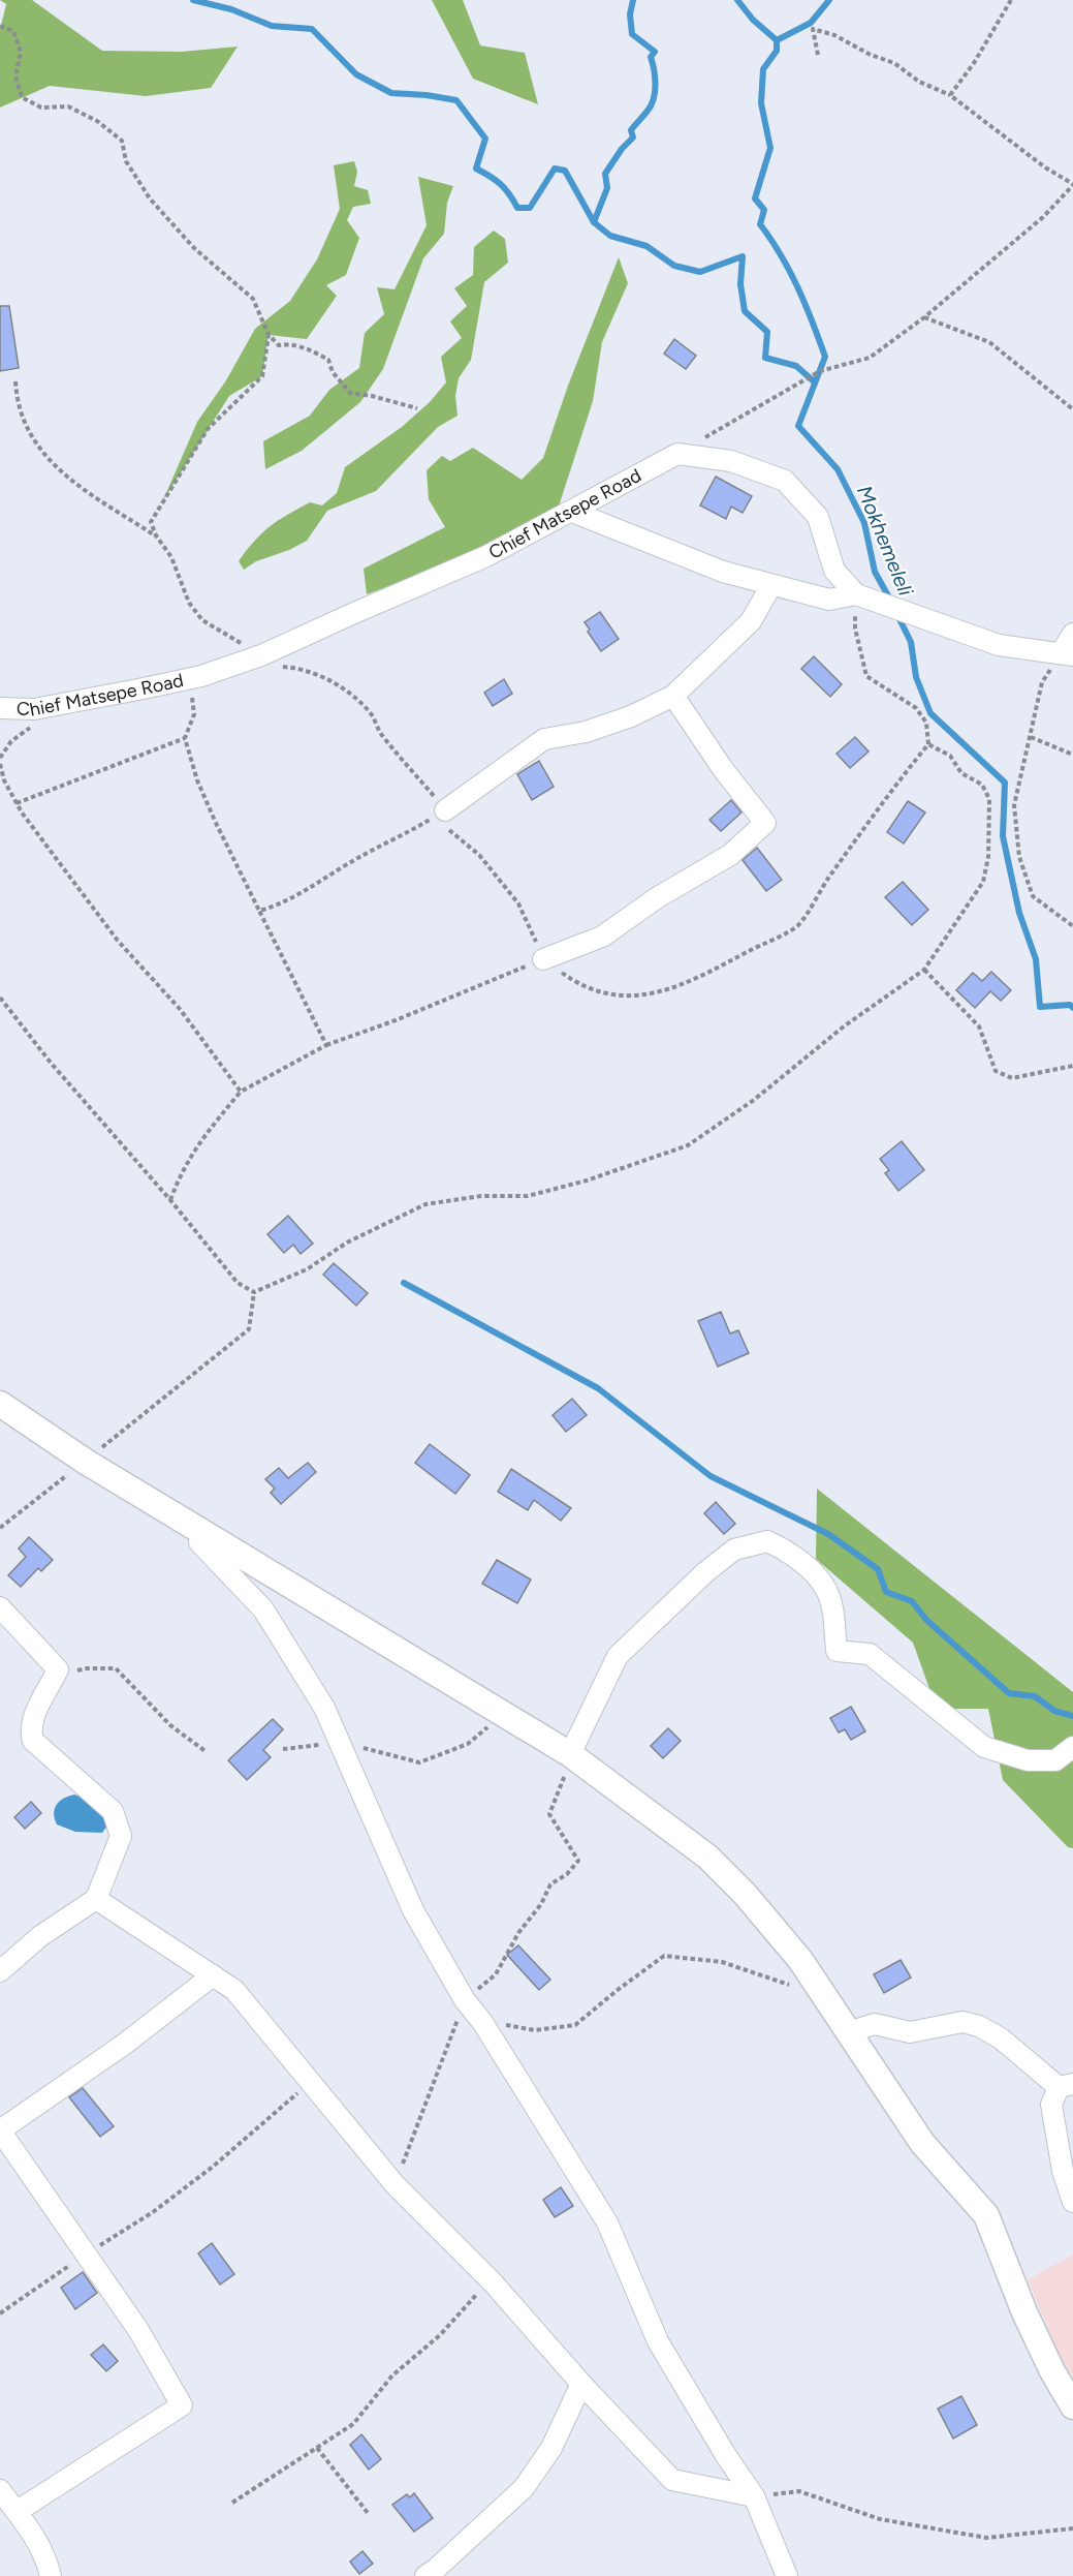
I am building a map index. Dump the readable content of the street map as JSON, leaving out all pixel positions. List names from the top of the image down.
{
  "streets": {
    "street": ["Chief Matsepe Road"]
  },
  "water": ["Mokhemeleli"]
}
